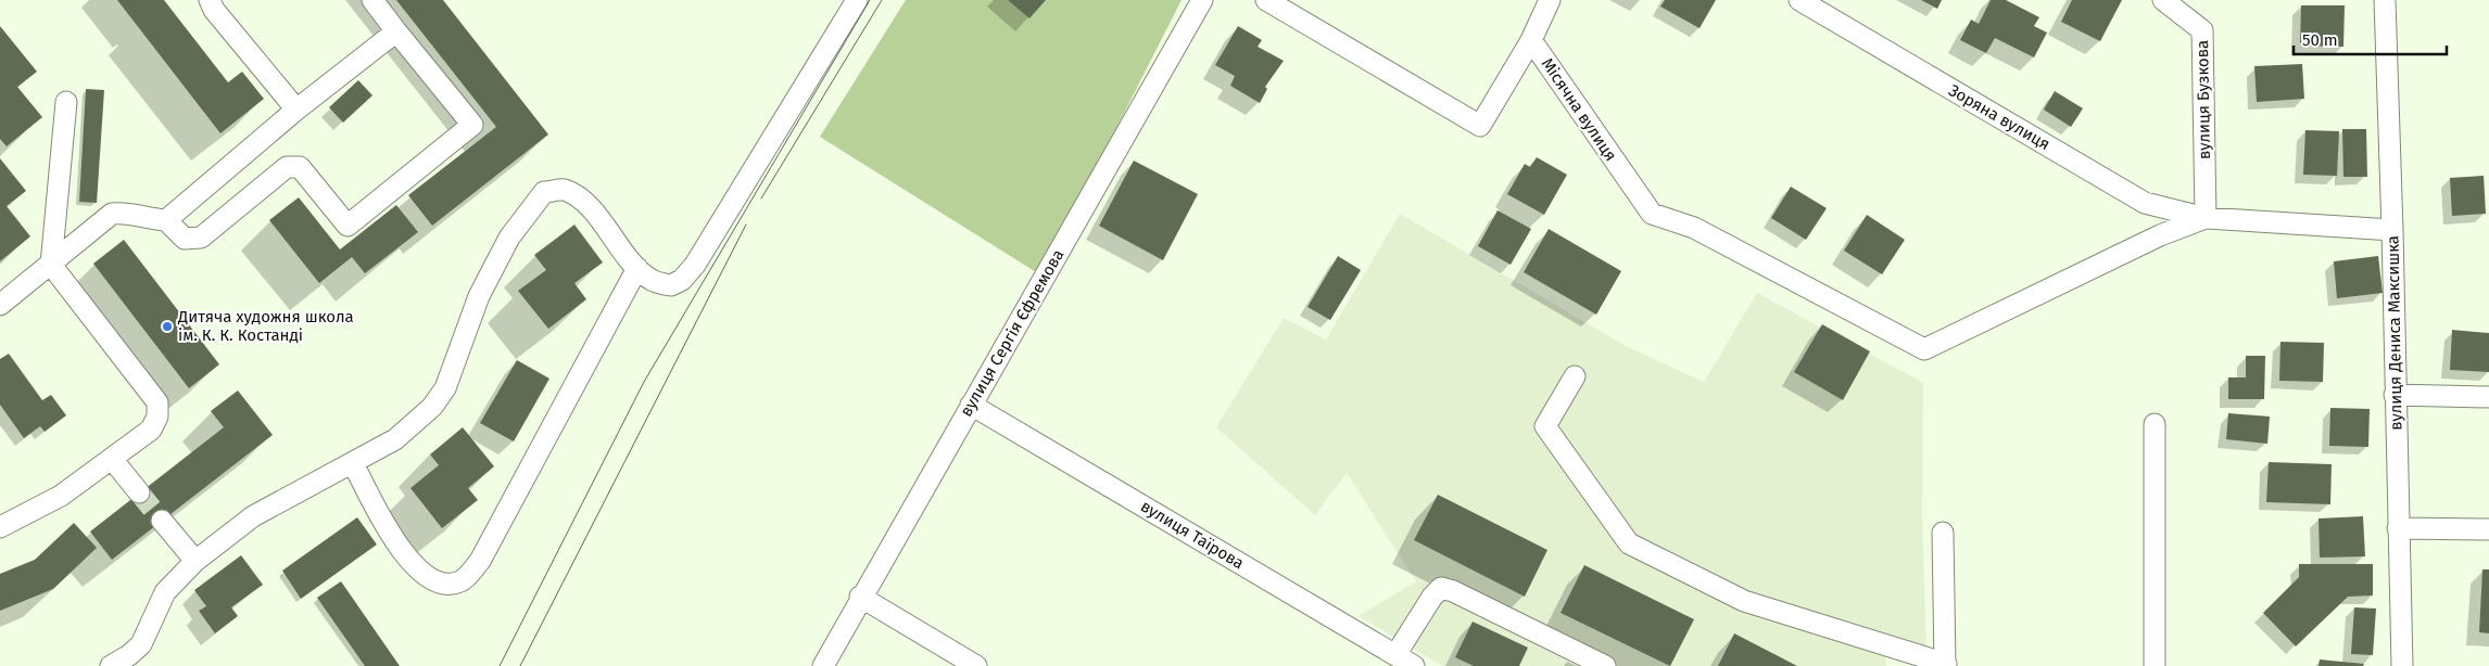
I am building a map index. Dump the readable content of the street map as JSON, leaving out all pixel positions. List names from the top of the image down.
{
  "streets": {
    "street": [
      "вулиця Бузкова",
      "Місячна вулиця",
      "Зоряна вулиця",
      "вулиця Сергія Єфремова",
      "вулиця Дениса Максишка",
      "вулиця Таїрова"
    ]
  },
  "crossings": [
    ["вулиця Бузкова", "Місячна вулиця"],
    ["вулиця Бузкова", "Зоряна вулиця"],
    ["Місячна вулиця", "Зоряна вулиця"],
    ["вулиця Сергія Єфремова", "вулиця Таїрова"]
  ],
  "places": ["Дитяча художня школа ім. К. К. Костанді"],
  "scale_bar": "50 m"
}
